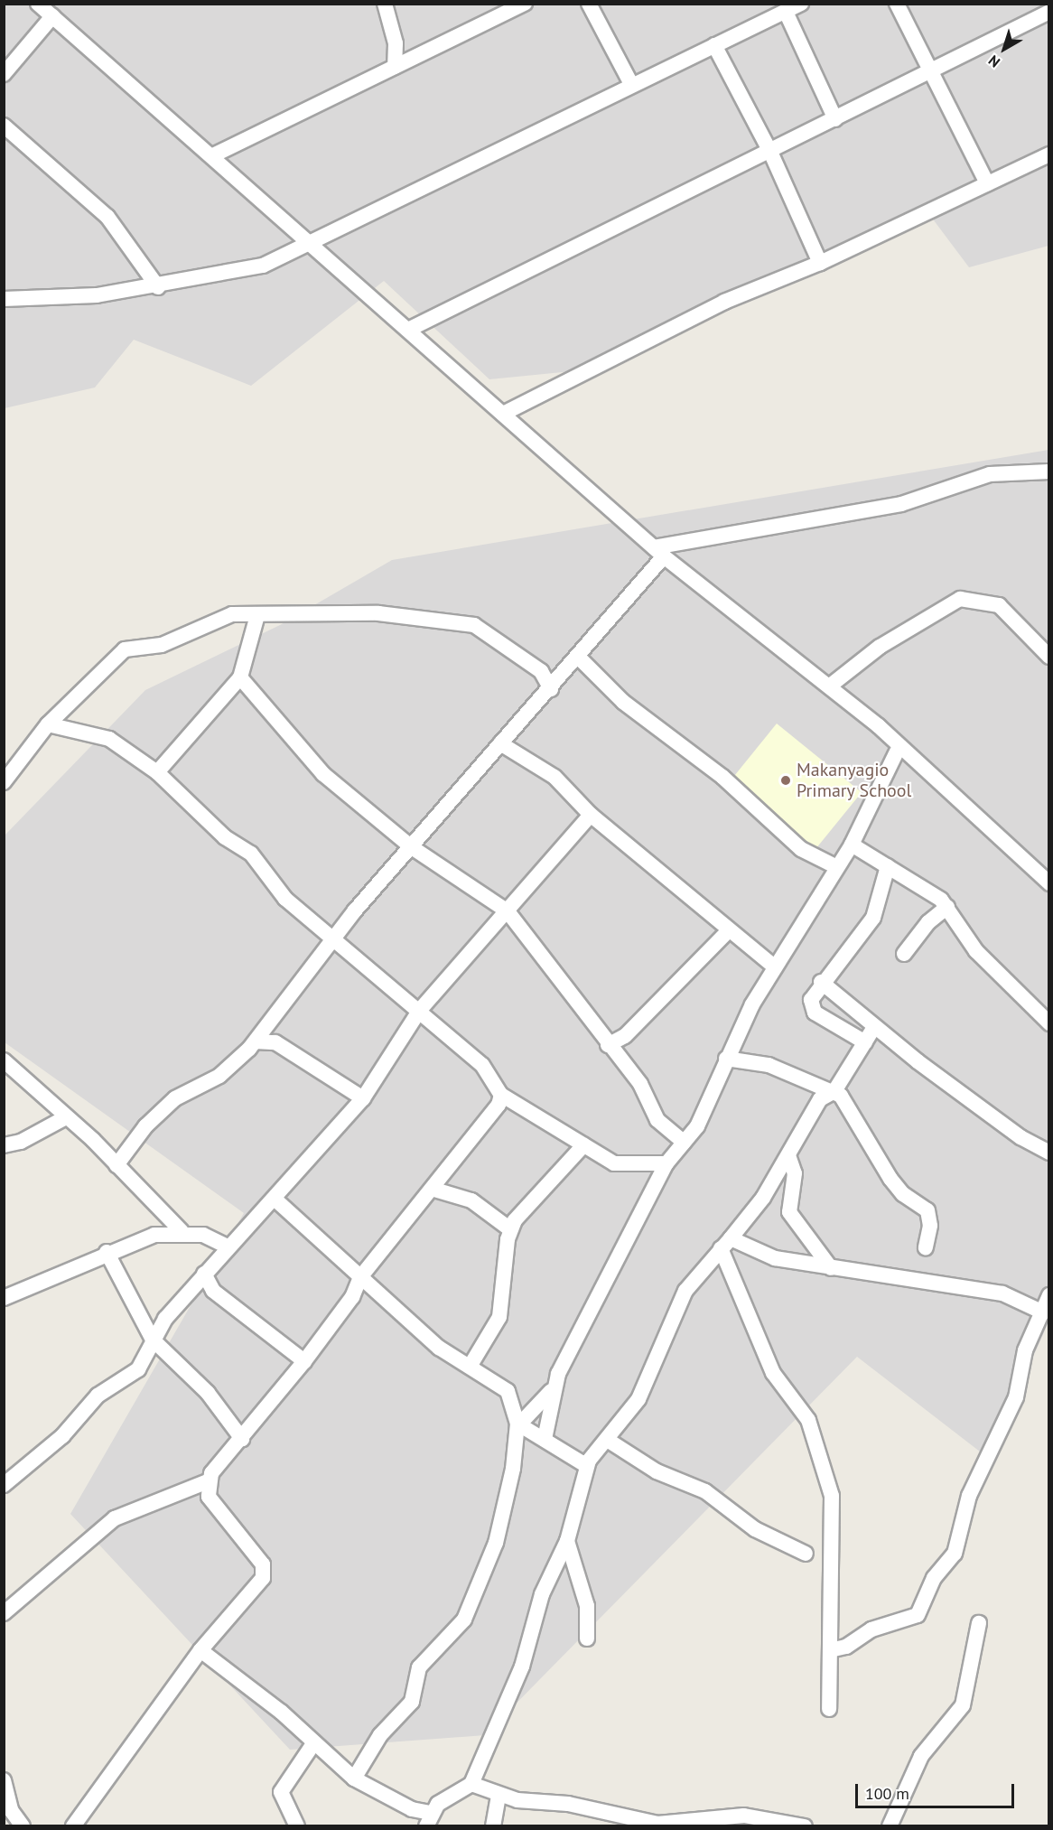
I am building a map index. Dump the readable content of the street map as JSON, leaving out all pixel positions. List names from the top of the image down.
{
  "places": ["Makanyagio Primary School"],
  "scale_bar": "100 m",
  "north": "bottom left"
}
